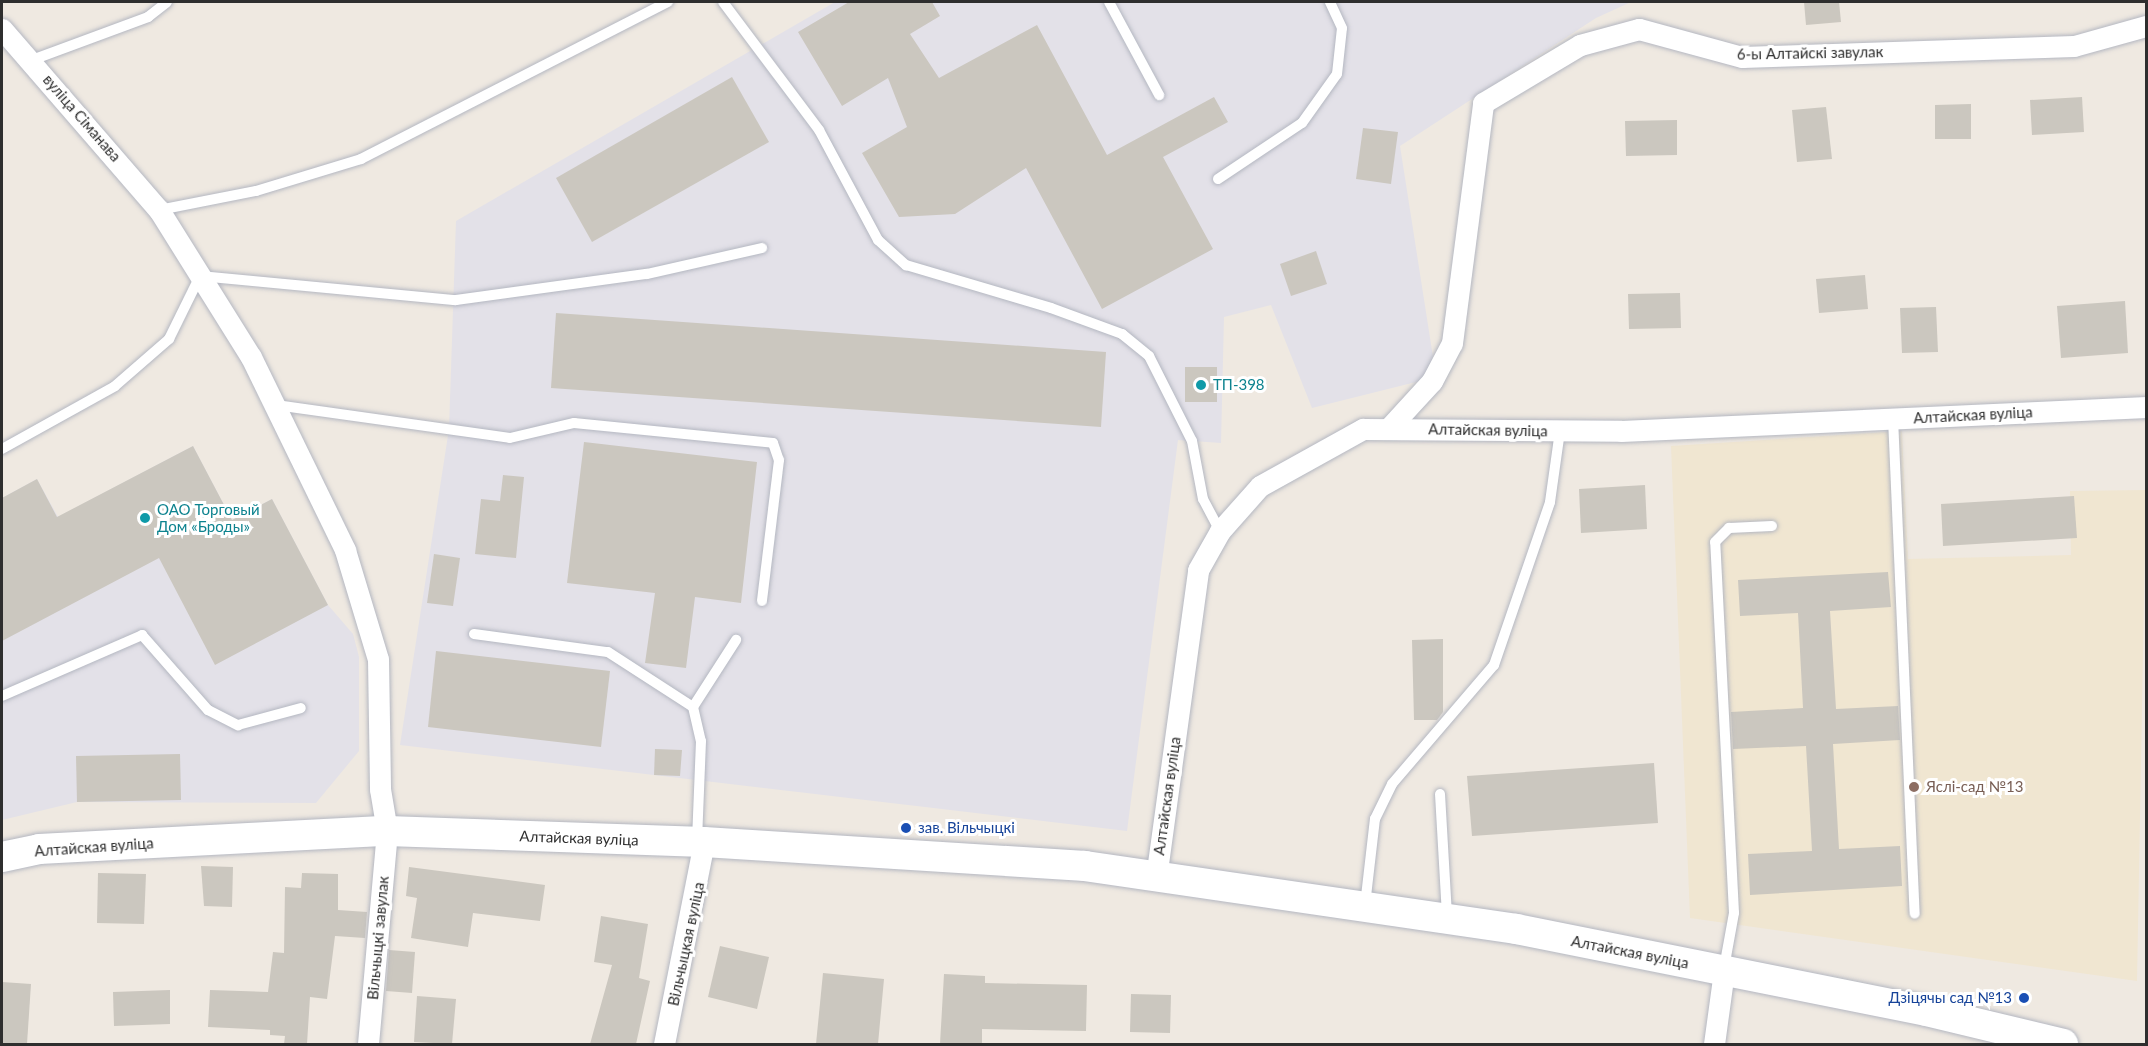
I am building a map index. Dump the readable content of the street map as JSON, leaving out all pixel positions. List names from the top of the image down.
{
  "streets": {
    "main road": ["Алтайская вуліца"],
    "street": [
      "6-ы Алтайскі завулак",
      "вуліца Сіманава",
      "Вільчыцкі завулак",
      "Вільчыцкая вуліца"
    ]
  },
  "crossings": [
    ["6-ы Алтайскі завулак", "Алтайская вуліца"],
    ["вуліца Сіманава", "Вільчыцкі завулак"],
    ["Алтайская вуліца", "Вільчыцкі завулак"],
    ["Алтайская вуліца", "Вільчыцкая вуліца"]
  ],
  "places": [
    "ТП-398",
    "ОАО Торговый Дом «Броды»",
    "Яслі-сад №13",
    "зав. Вільчыцкі",
    "Дзіцячы сад №13"
  ]
}
